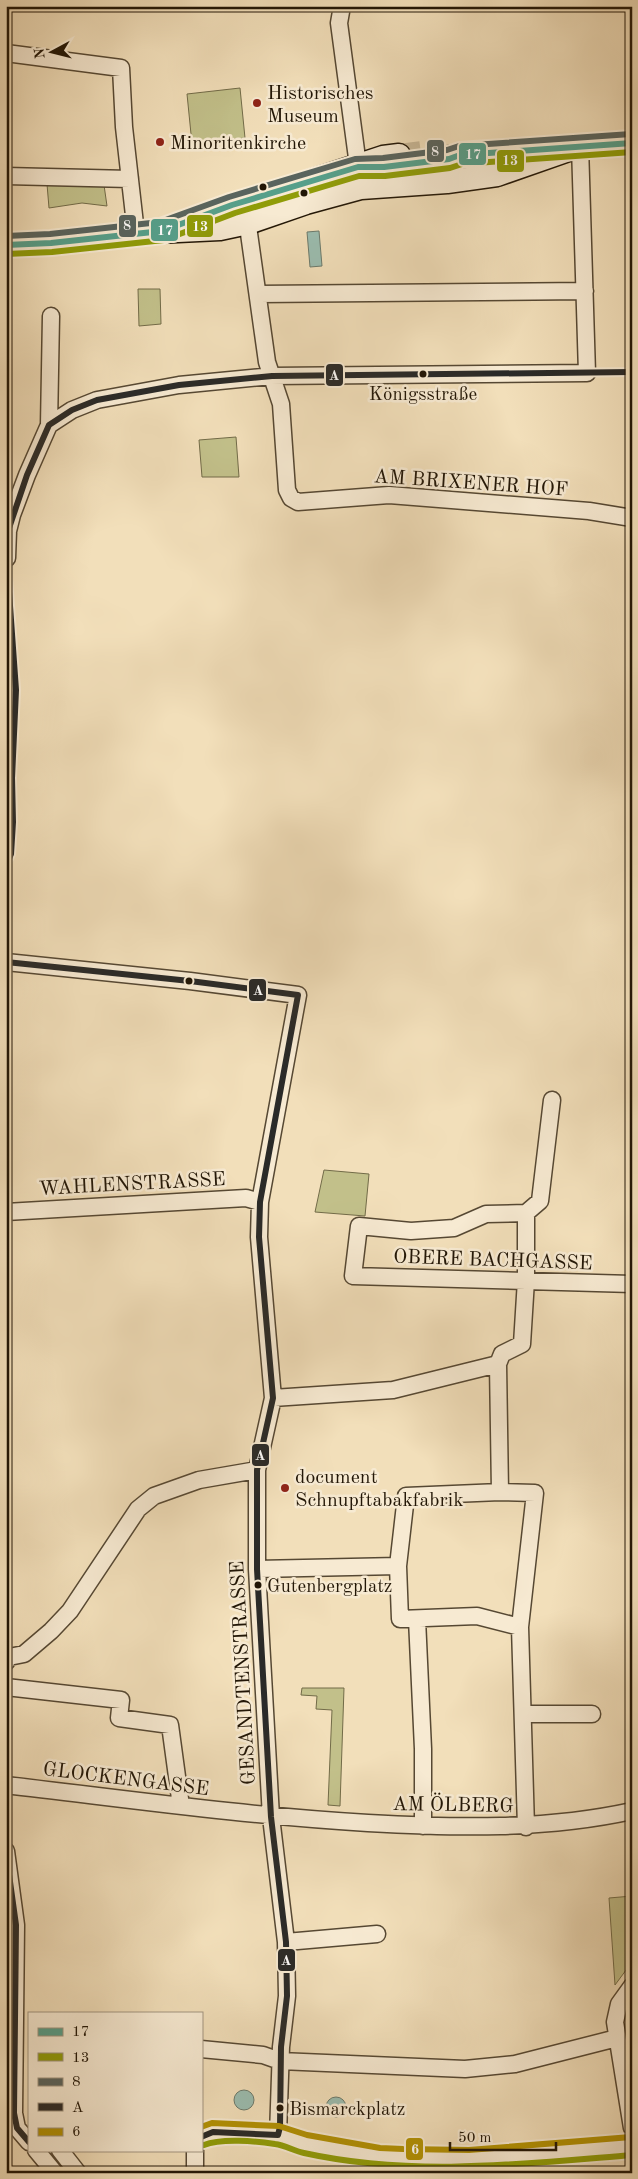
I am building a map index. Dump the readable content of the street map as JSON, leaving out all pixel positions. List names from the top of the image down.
{
  "streets": {
    "street": [
      "AM BRIXENER HOF",
      "WAHLENSTRASSE",
      "OBERE BACHGASSE",
      "GESANDTENSTRASSE",
      "GLOCKENGASSE",
      "AM ÖLBERG"
    ]
  },
  "crossings": [
    ["WAHLENSTRASSE", "GESANDTENSTRASSE"],
    ["GESANDTENSTRASSE", "GLOCKENGASSE"],
    ["GESANDTENSTRASSE", "AM ÖLBERG"],
    ["GLOCKENGASSE", "AM ÖLBERG"]
  ],
  "places": [
    "Historisches Museum",
    "Minoritenkirche",
    "Königsstraße",
    "document Schnupftabakfabrik",
    "Gutenbergplatz",
    "Bismarckplatz"
  ],
  "lines": [
    "transit line 8",
    "transit line 17",
    "transit line 13",
    "transit line A",
    "transit line 6"
  ],
  "legend": [
    "17",
    "13",
    "8",
    "A",
    "6"
  ],
  "scale_bar": "50 m",
  "north": "left"
}
